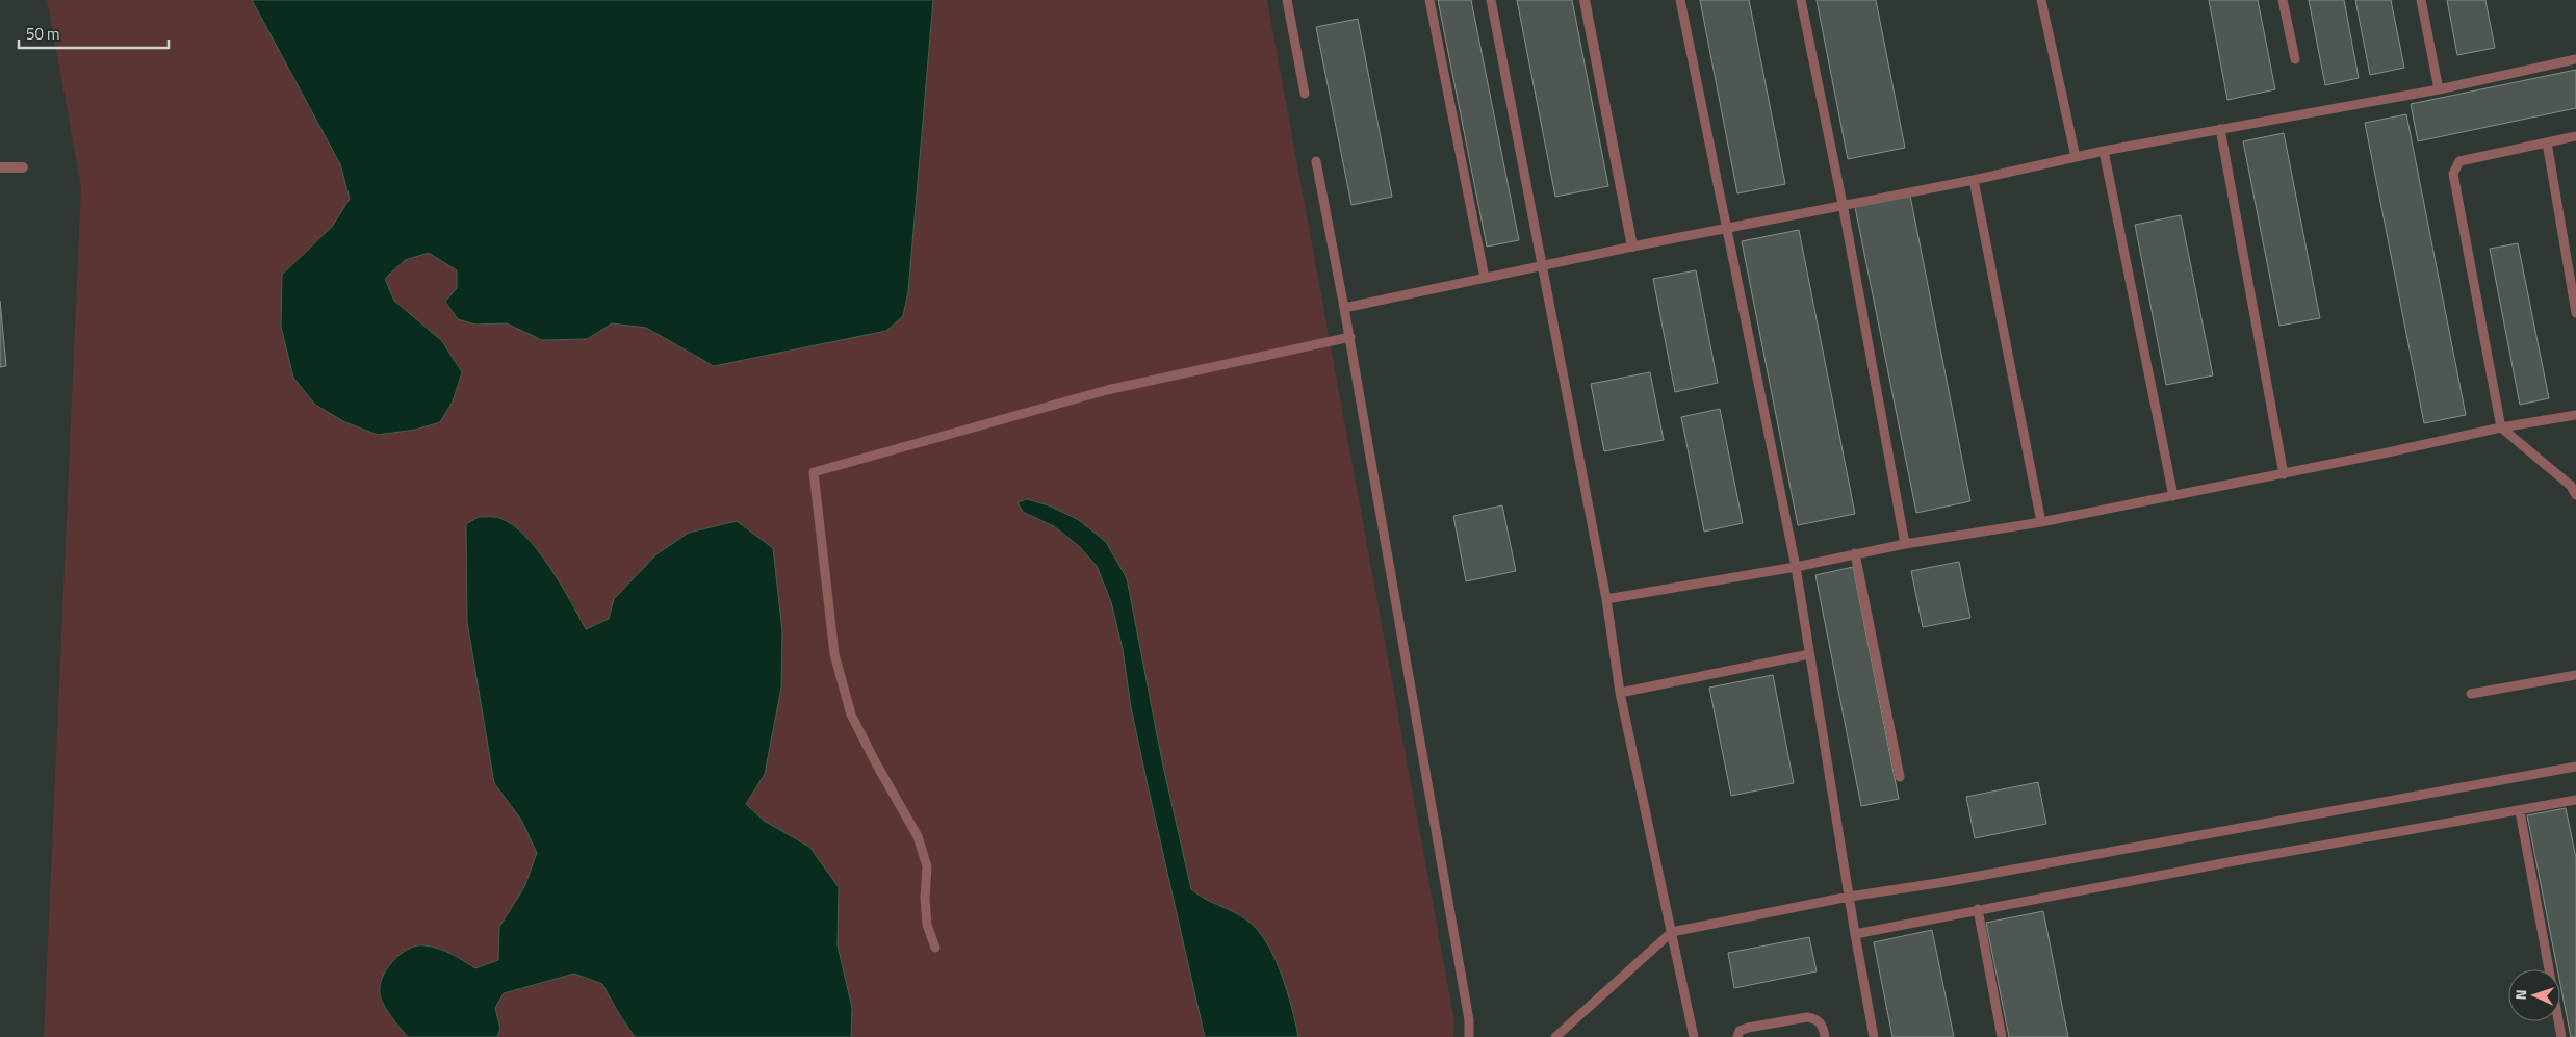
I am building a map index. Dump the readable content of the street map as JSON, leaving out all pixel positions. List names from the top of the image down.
{
  "scale_bar": "50 m",
  "north": "left"
}
